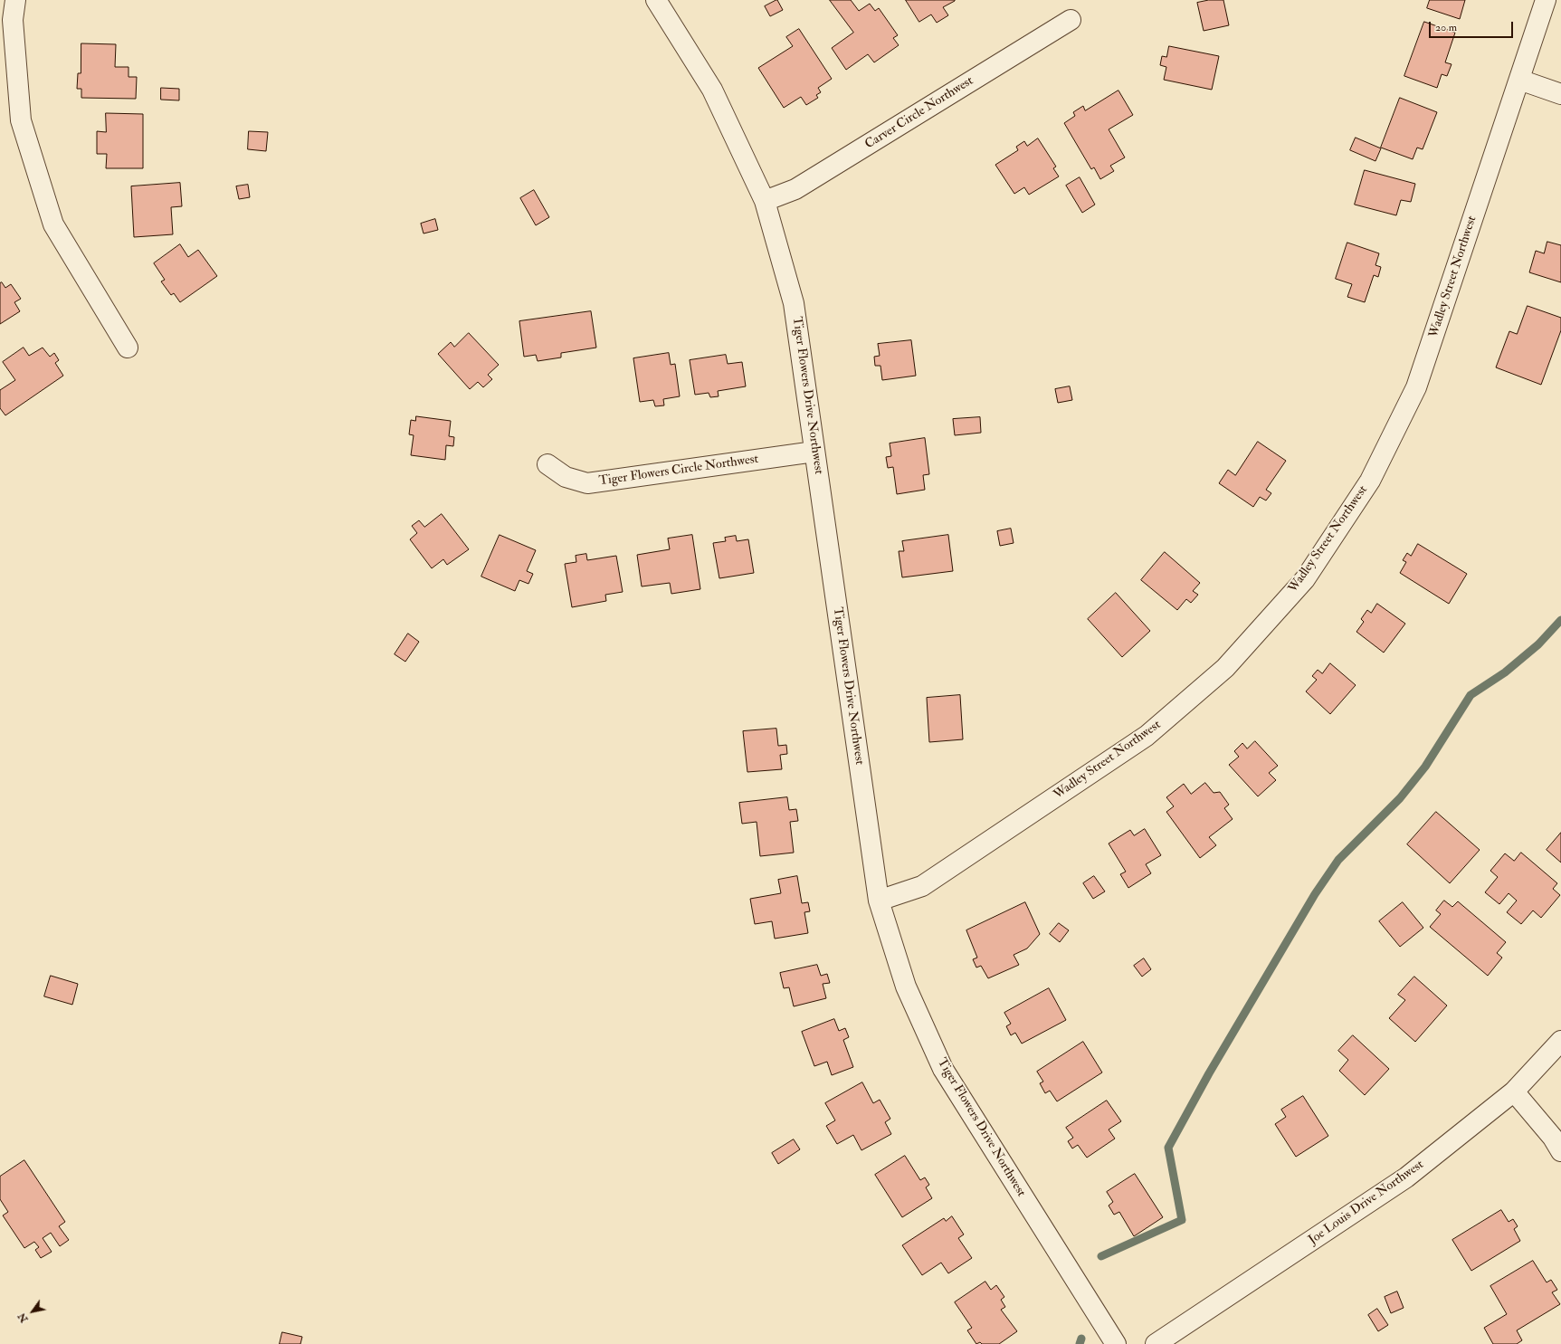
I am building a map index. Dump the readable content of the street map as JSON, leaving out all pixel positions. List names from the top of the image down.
{
  "streets": {
    "street": [
      "Carver Circle Northwest",
      "Wadley Street Northwest",
      "Tiger Flowers Drive Northwest",
      "Tiger Flowers Circle Northwest",
      "Joe Louis Drive Northwest"
    ]
  },
  "crossings": [
    ["Carver Circle Northwest", "Tiger Flowers Drive Northwest"],
    ["Wadley Street Northwest", "Tiger Flowers Drive Northwest"],
    ["Tiger Flowers Drive Northwest", "Tiger Flowers Circle Northwest"]
  ],
  "scale_bar": "20 m",
  "north": "bottom left"
}
